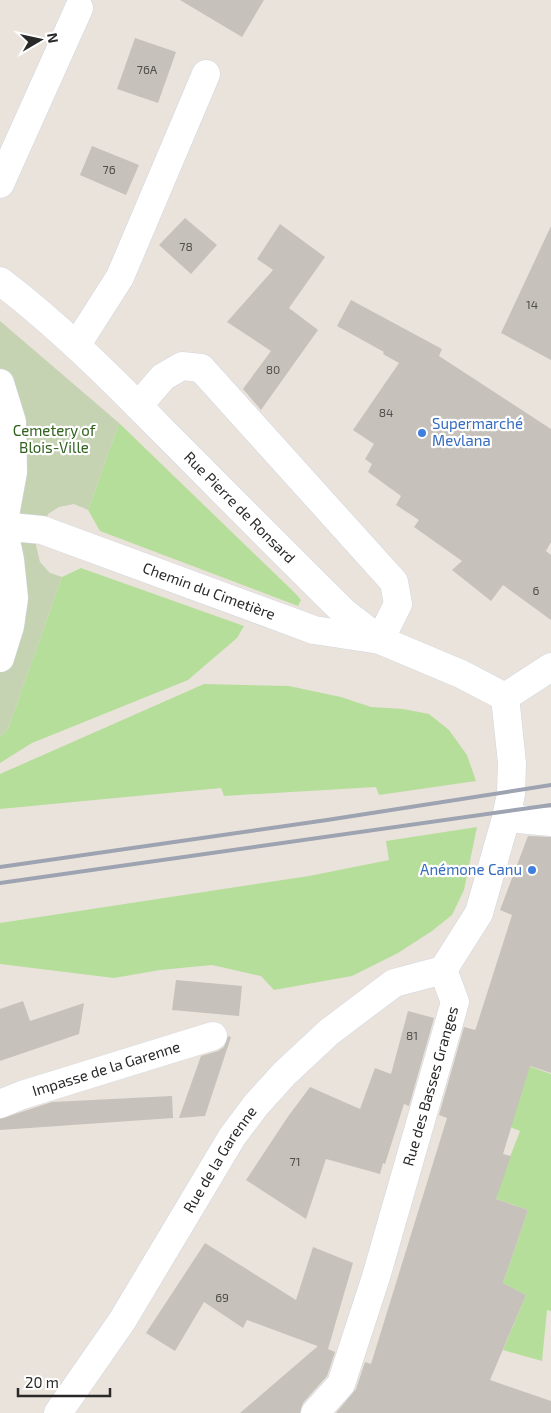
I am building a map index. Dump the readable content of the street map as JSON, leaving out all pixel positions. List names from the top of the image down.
{
  "streets": {
    "street": [
      "Rue Pierre de Ronsard",
      "Chemin du Cimetière",
      "Impasse de la Garenne",
      "Rue des Basses Granges",
      "Rue de la Garenne"
    ]
  },
  "crossings": [
    ["Rue Pierre de Ronsard", "Chemin du Cimetière"],
    ["Rue des Basses Granges", "Rue de la Garenne"]
  ],
  "parks": ["Cemetery of Blois-Ville"],
  "places": ["Supermarché Mevlana", "Anémone Canu"],
  "house_numbers": [
    "76A",
    "76",
    "78",
    "14",
    "80",
    "84",
    "6",
    "81",
    "71",
    "69"
  ],
  "scale_bar": "20 m",
  "north": "right"
}
